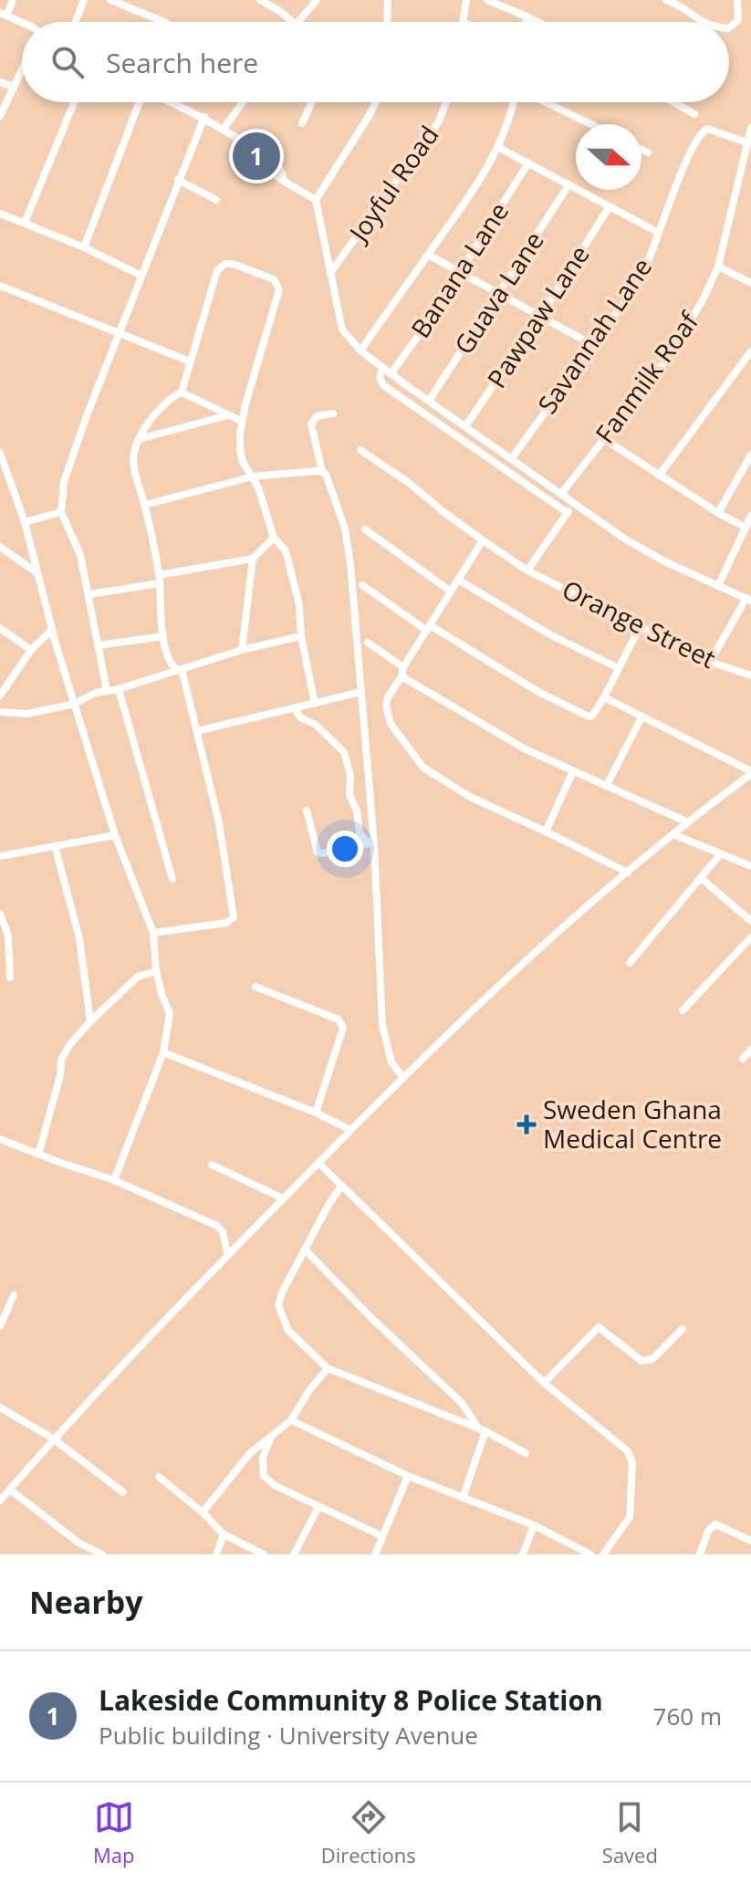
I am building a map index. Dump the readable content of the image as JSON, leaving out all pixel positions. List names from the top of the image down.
{
  "streets": {
    "street": [
      "Joyful Road",
      "Banana Lane",
      "Guava Lane",
      "Pawpaw Lane",
      "Savannah Lane",
      "Fanmilk Roaf",
      "Orange Street"
    ]
  },
  "crossings": [
    ["Savannah Lane", "Fanmilk Roaf"]
  ],
  "places": {
    "health": ["Sweden Ghana Medical Centre"]
  },
  "north": "right",
  "page": {
    "search": "Search here",
    "pins": "1",
    "heading": "Nearby",
    "list": [
      {
        "mark": "1",
        "name": "Lakeside Community 8 Police Station",
        "note": "Public building · University Avenue",
        "value": "760 m"
      }
    ],
    "nav": ["Map", "Directions", "Saved"]
  }
}
